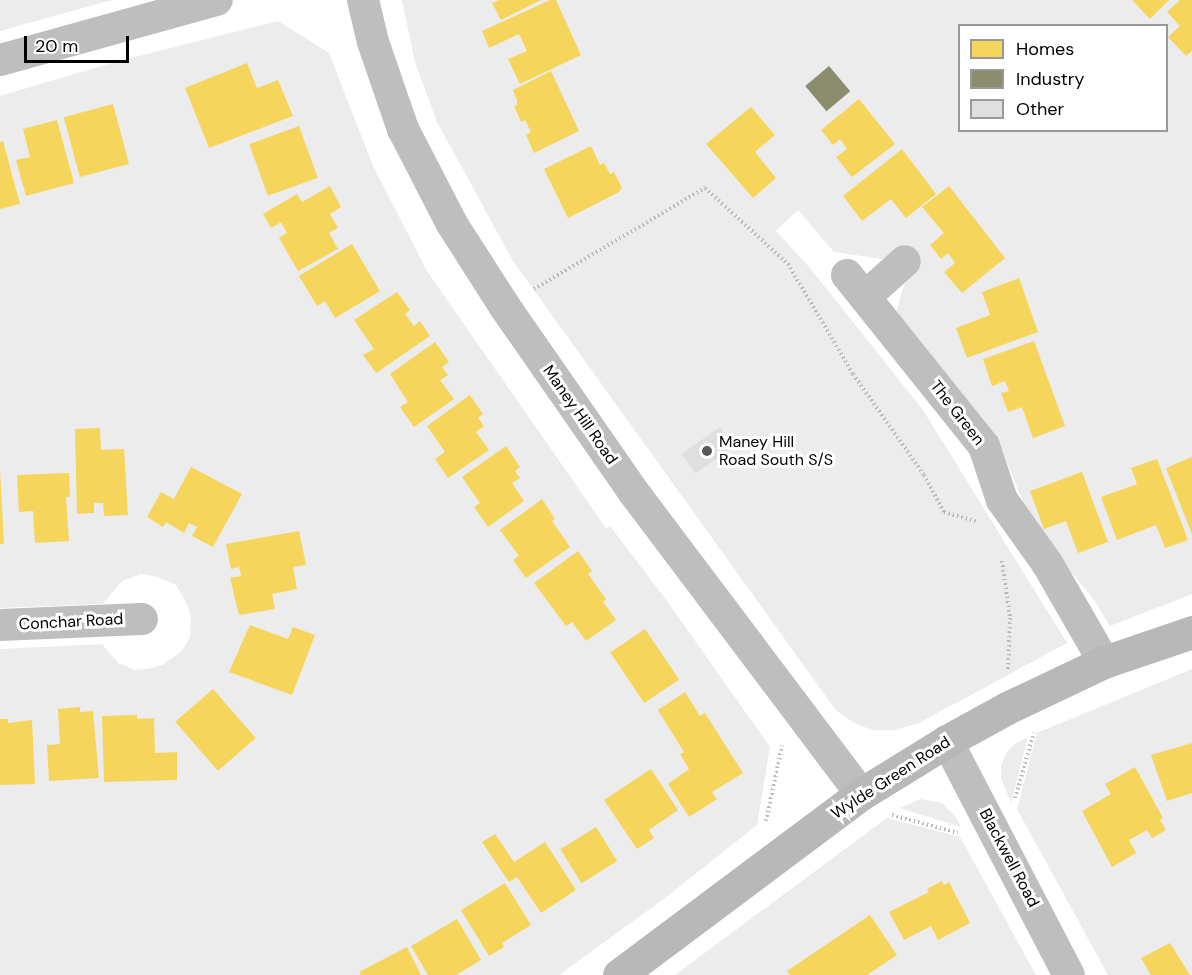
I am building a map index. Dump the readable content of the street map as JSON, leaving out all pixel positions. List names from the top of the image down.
{
  "streets": {
    "street": [
      "The Green",
      "Maney Hill Road",
      "Conchar Road",
      "Wylde Green Road",
      "Blackwell Road"
    ]
  },
  "crossings": [
    ["The Green", "Wylde Green Road"],
    ["Maney Hill Road", "Wylde Green Road"],
    ["Wylde Green Road", "Blackwell Road"]
  ],
  "places": ["Maney Hill Road South S/S"],
  "legend": ["Homes", "Industry", "Other"],
  "scale_bar": "20 m"
}
